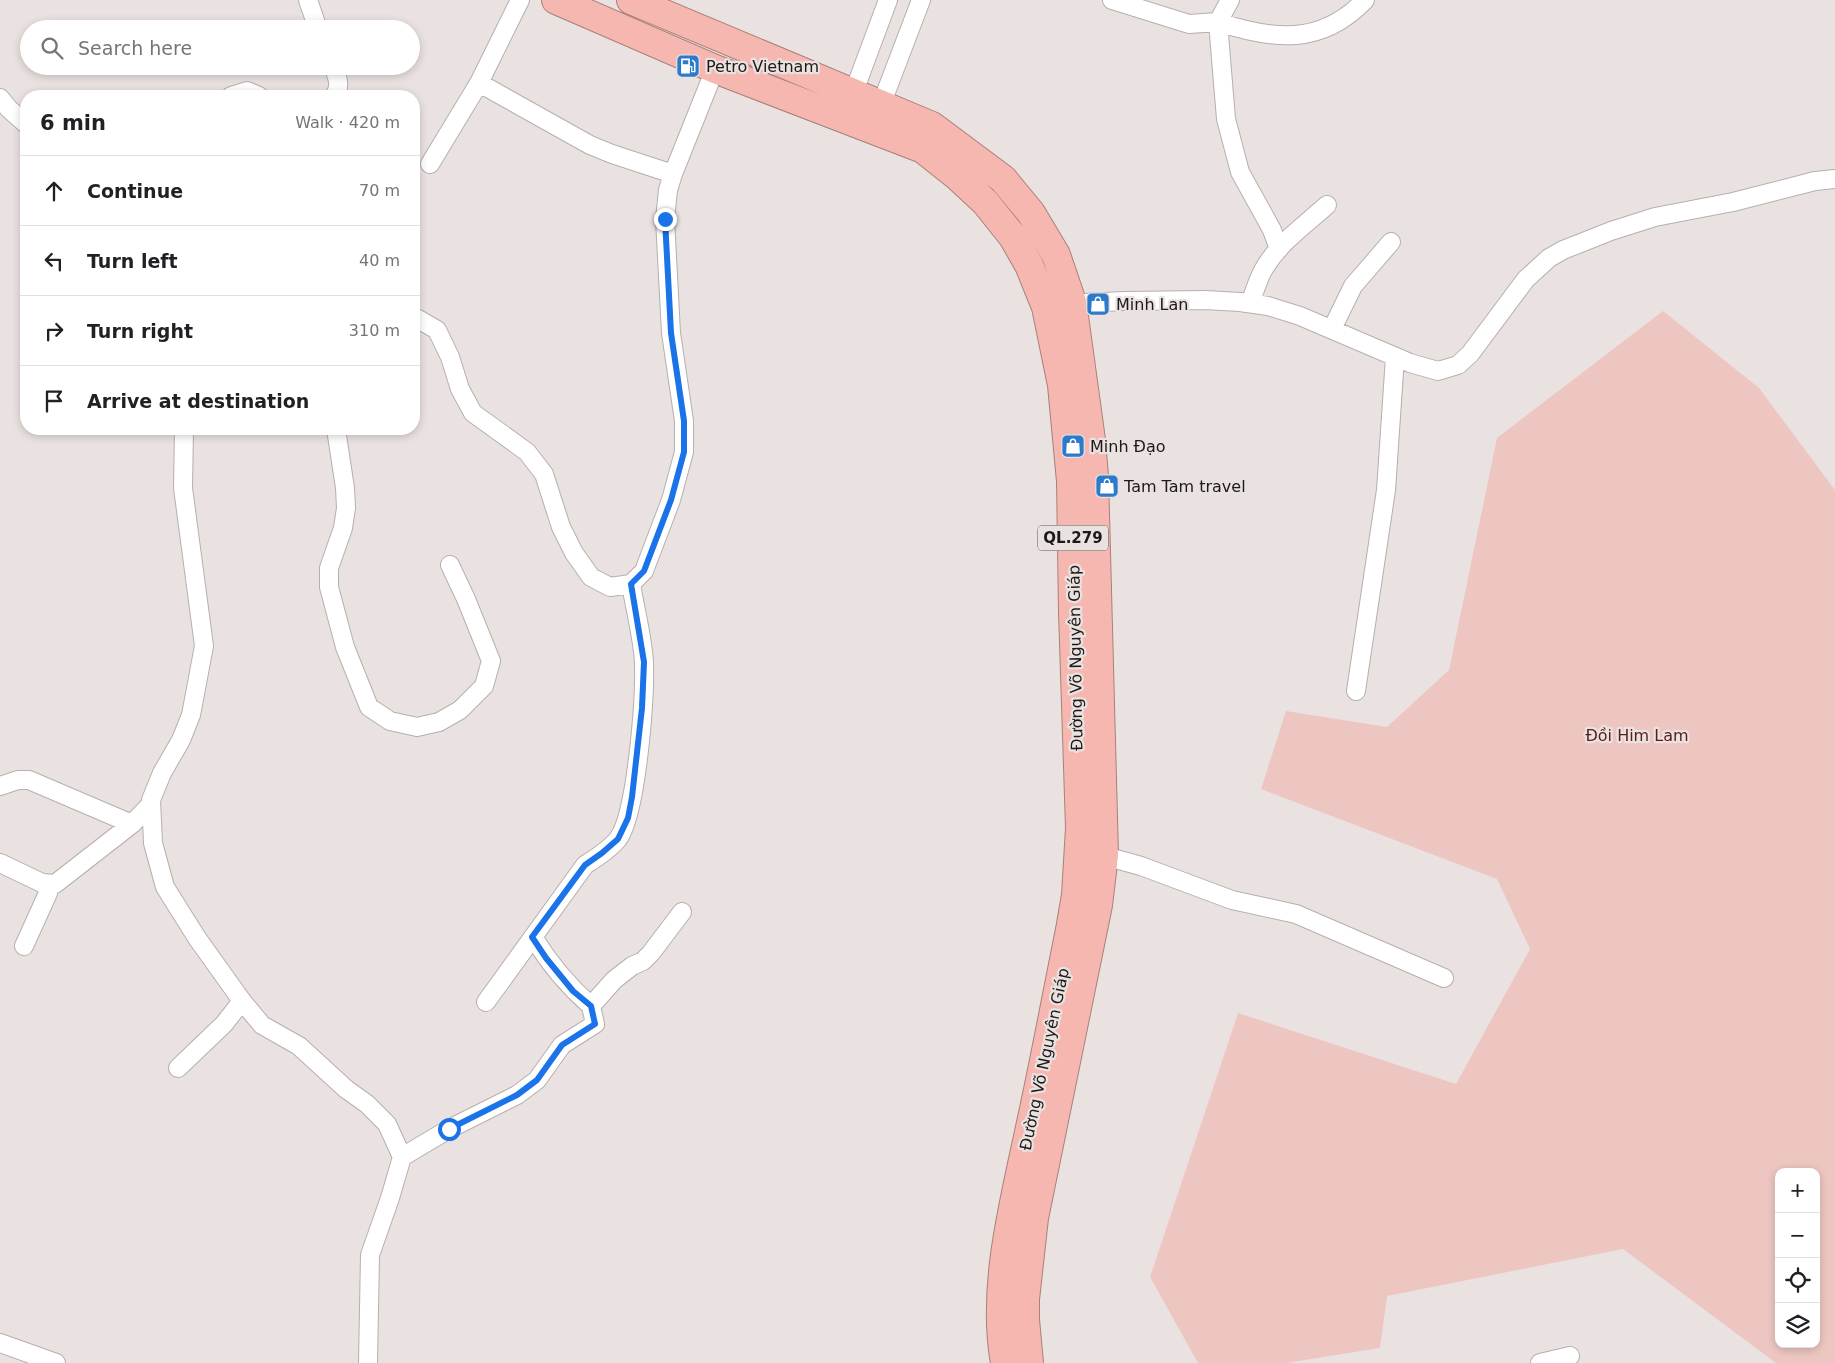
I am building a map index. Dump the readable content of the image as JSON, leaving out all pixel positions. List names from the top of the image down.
{
  "streets": {
    "highway": ["QL.279", "Đường Võ Nguyên Giáp"]
  },
  "parks": ["Đồi Him Lam"],
  "places": {
    "fuel station": ["Petro Vietnam"],
    "shop": ["Minh Lan", "Minh Đạo", "Tam Tam travel"]
  },
  "page": {
    "search": "Search here",
    "heading": ["6 min", "Walk · 420 m"],
    "list": [
      ["Continue", "70 m"],
      ["Turn left", "40 m"],
      ["Turn right", "310 m"],
      "Arrive at destination"
    ],
    "map_buttons": ["+", "−"]
  }
}
